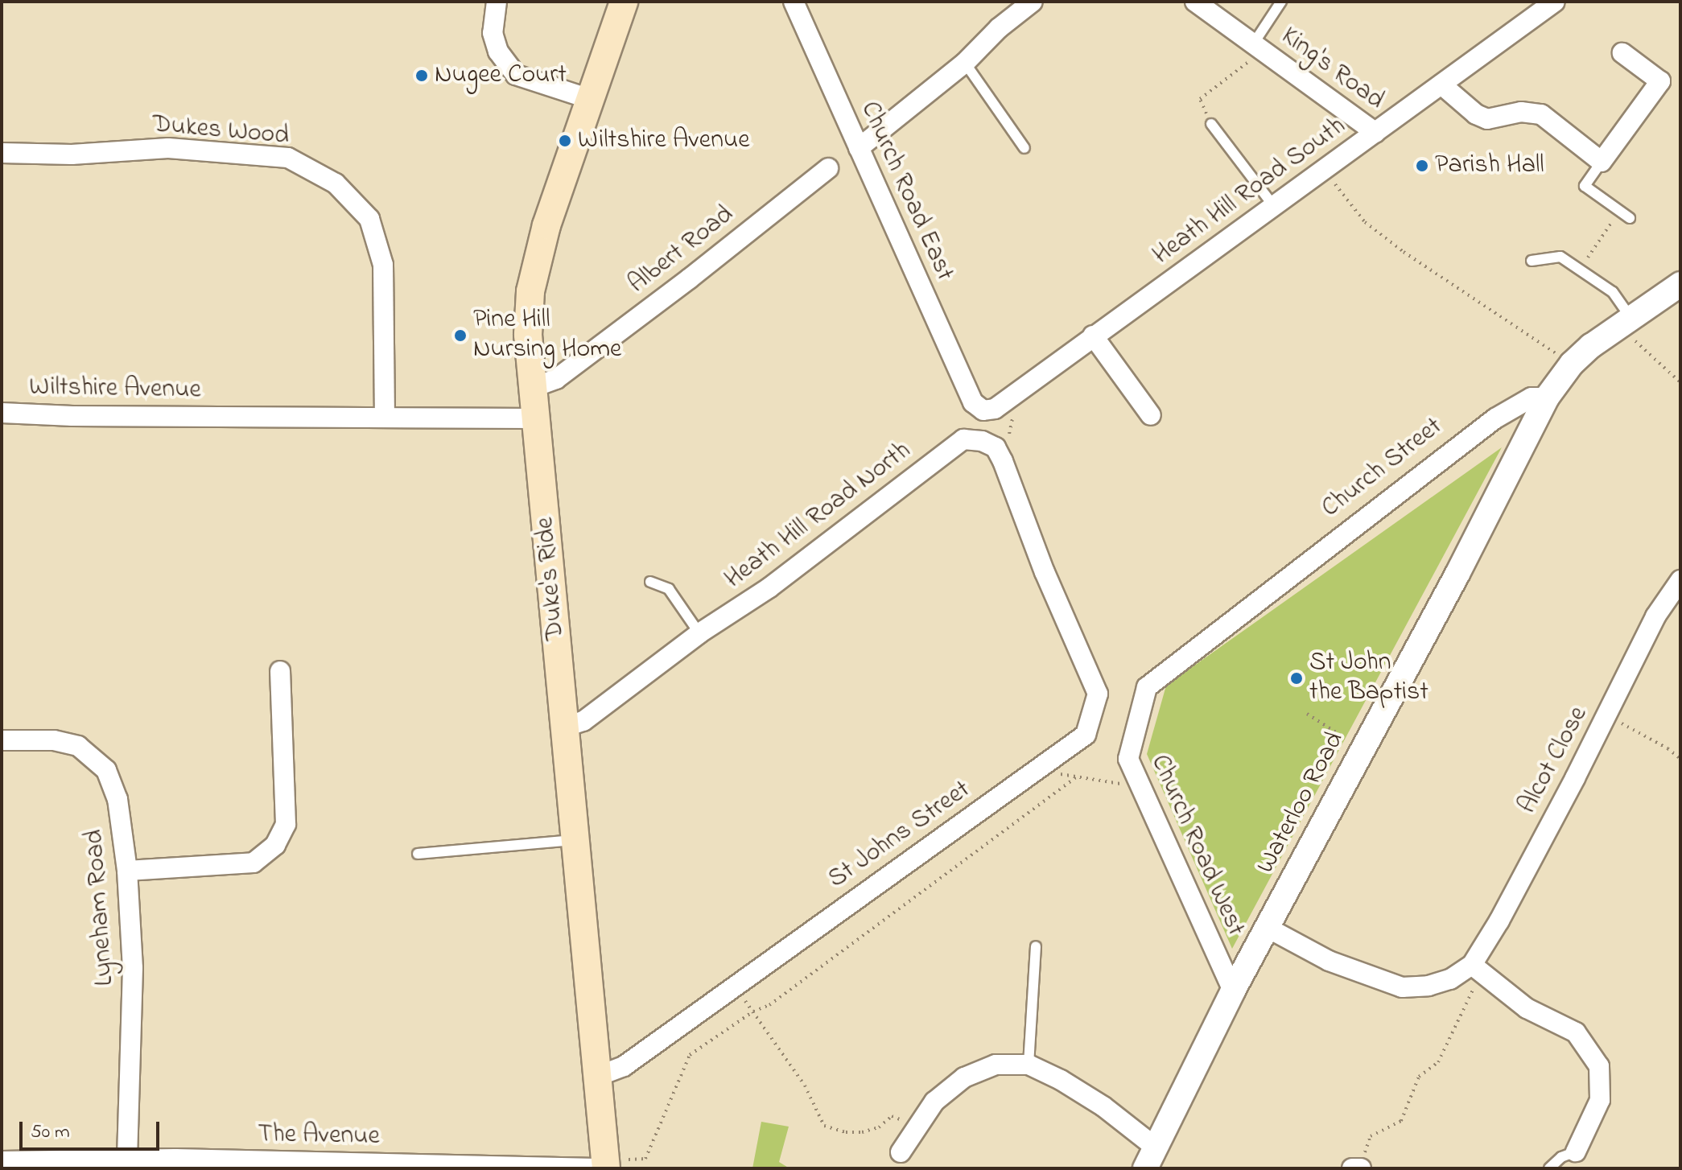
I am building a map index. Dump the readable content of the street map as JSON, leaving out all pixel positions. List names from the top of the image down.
{
  "streets": {
    "main road": ["Duke's Ride"],
    "street": [
      "King's Road",
      "Dukes Wood",
      "Church Road East",
      "Heath Hill Road South",
      "Albert Road",
      "Wiltshire Avenue",
      "Church Street",
      "Heath Hill Road North",
      "Alcot Close",
      "Waterloo Road",
      "St Johns Street",
      "Church Road West",
      "Lyneham Road",
      "The Avenue"
    ]
  },
  "crossings": [
    ["King's Road", "Heath Hill Road South"],
    ["Dukes Wood", "Wiltshire Avenue"],
    ["Church Road East", "Heath Hill Road South"],
    ["Albert Road", "Duke's Ride"],
    ["Wiltshire Avenue", "Duke's Ride"],
    ["Church Street", "Waterloo Road"],
    ["Church Street", "Church Road West"],
    ["Heath Hill Road North", "Duke's Ride"],
    ["Heath Hill Road North", "St Johns Street"],
    ["Duke's Ride", "St Johns Street"],
    ["Duke's Ride", "The Avenue"],
    ["Alcot Close", "Waterloo Road"],
    ["Waterloo Road", "Church Road West"],
    ["Lyneham Road", "The Avenue"]
  ],
  "places": [
    "Nugee Court",
    "Wiltshire Avenue",
    "Parish Hall",
    "Pine Hill Nursing Home",
    "St John the Baptist"
  ],
  "scale_bar": "50 m"
}
